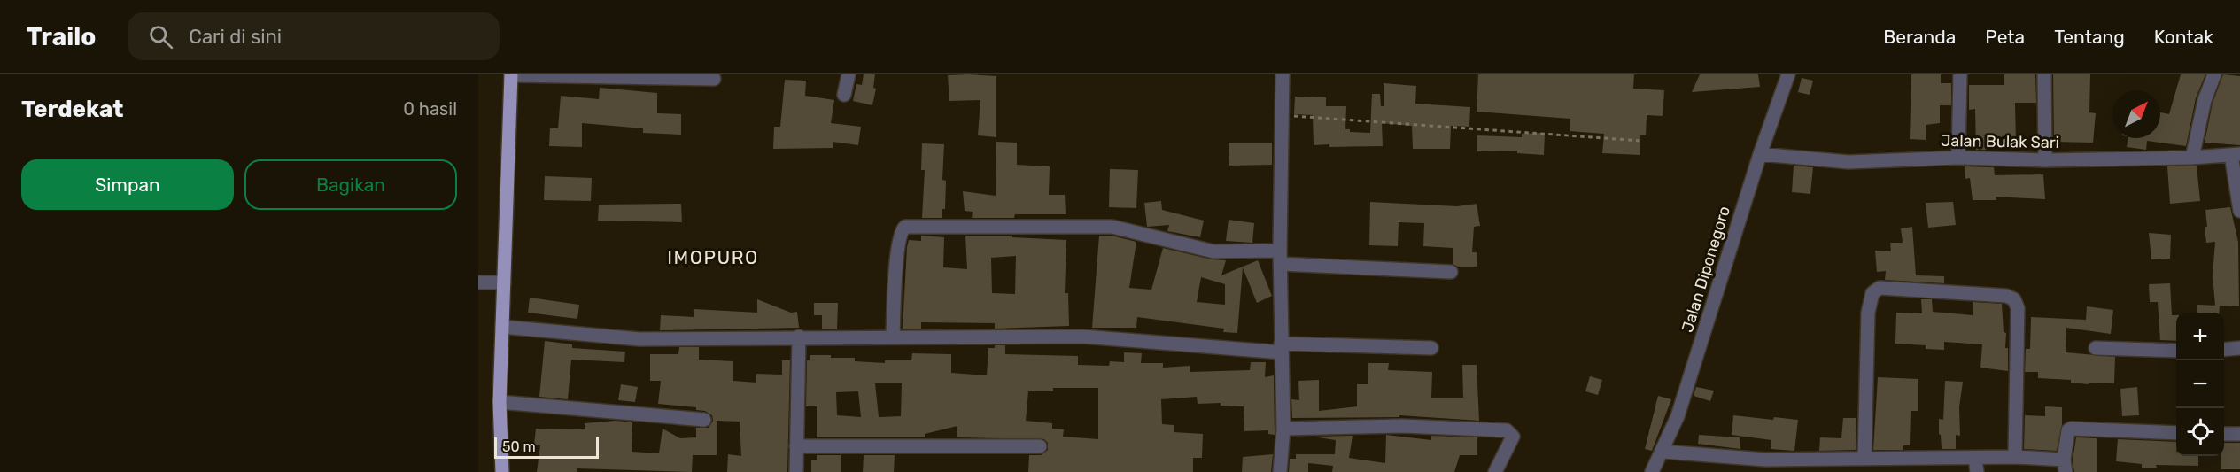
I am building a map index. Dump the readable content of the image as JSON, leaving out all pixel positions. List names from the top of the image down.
{
  "streets": {
    "street": ["Jalan Bulak Sari", "Jalan Diponegoro"]
  },
  "crossings": [
    ["Jalan Bulak Sari", "Jalan Diponegoro"]
  ],
  "districts": ["IMOPURO"],
  "scale_bar": "50 m",
  "north": "top right",
  "page": {
    "header": "Trailo",
    "search": "Cari di sini",
    "nav": [
      "Beranda",
      "Peta",
      "Tentang",
      "Kontak"
    ],
    "heading": ["Terdekat", "0 hasil"],
    "buttons": ["Simpan", "Bagikan"],
    "map_buttons": ["+", "−"],
    "scale": "50 m"
  }
}
